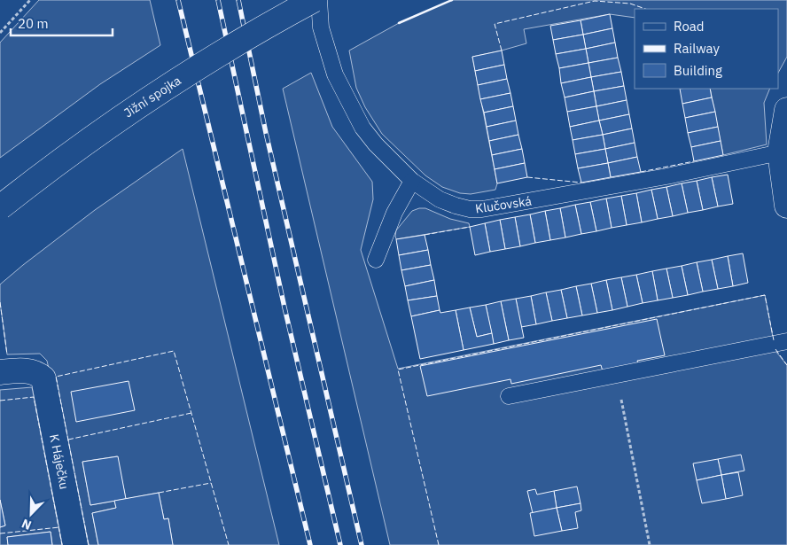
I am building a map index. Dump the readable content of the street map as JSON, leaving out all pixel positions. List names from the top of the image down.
{
  "streets": {
    "main road": ["Jižní spojka", "K Háječku"],
    "lane": ["Klučovská"]
  },
  "legend": ["Road", "Railway", "Building"],
  "scale_bar": "20 m",
  "north": "bottom left"
}
